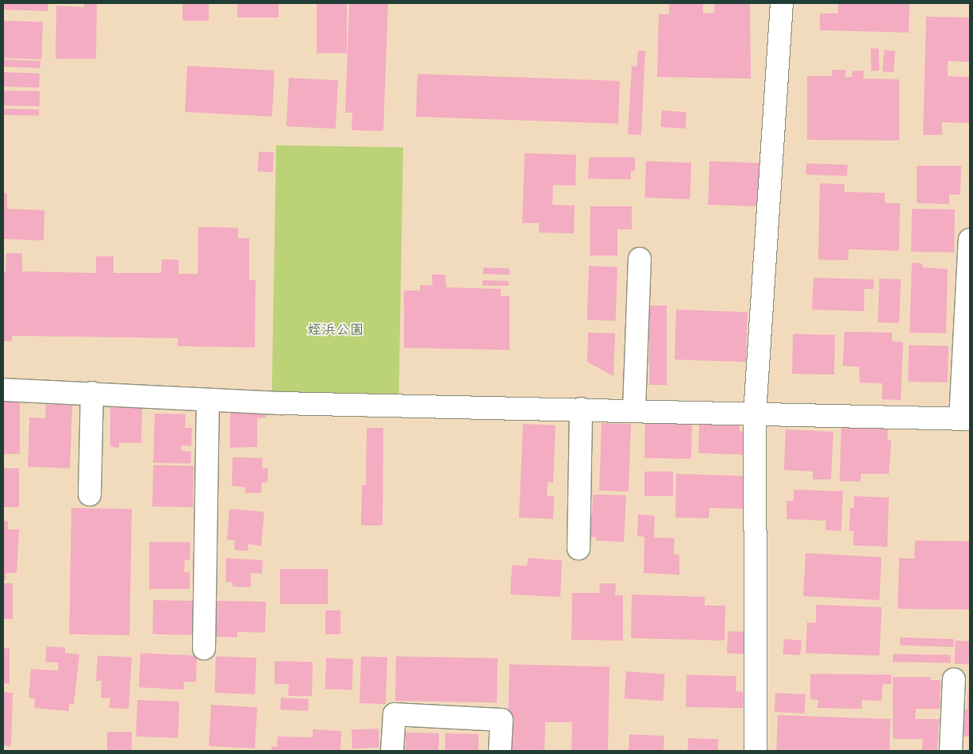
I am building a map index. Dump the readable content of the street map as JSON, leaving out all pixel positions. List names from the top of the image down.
{
  "parks": ["姪浜公園"]
}
